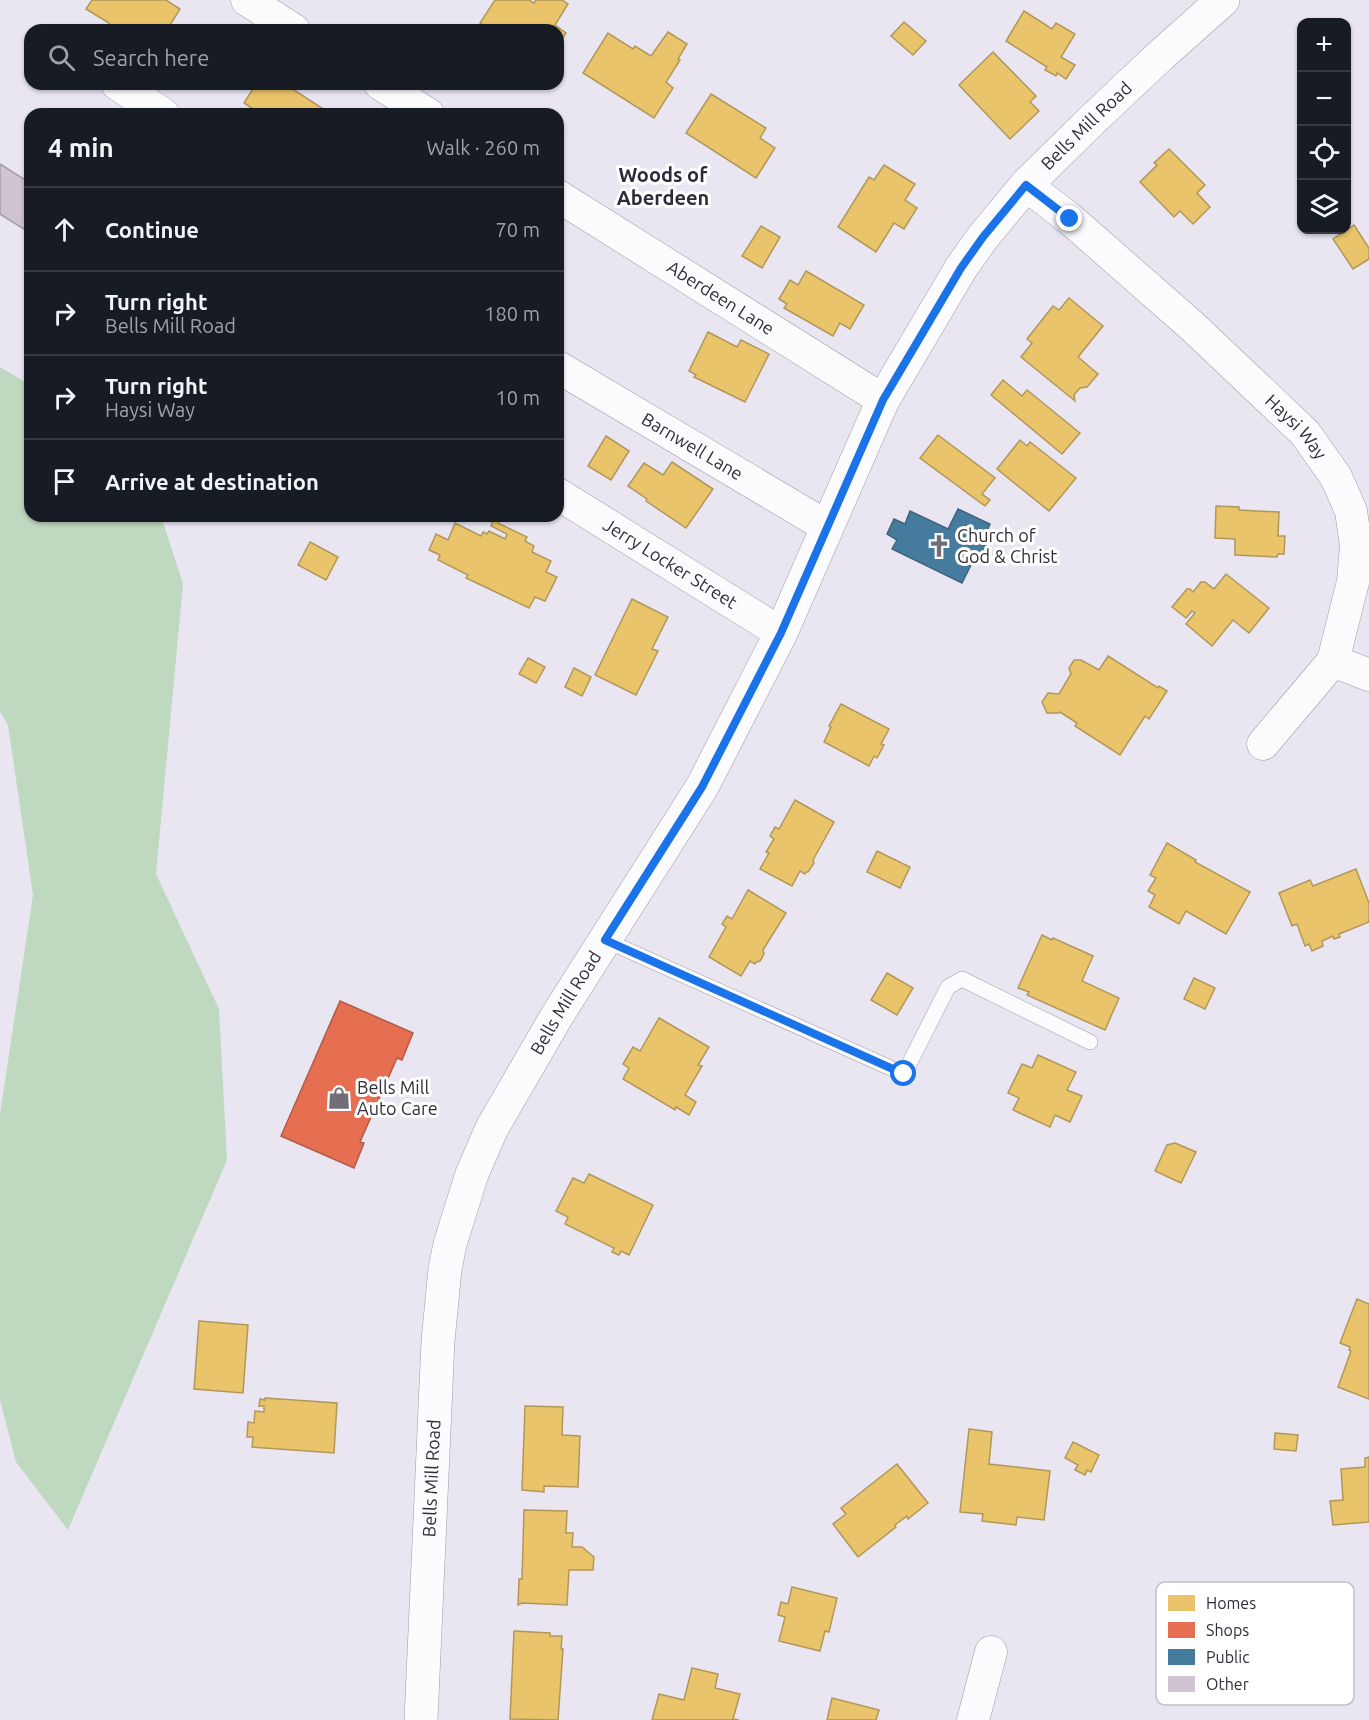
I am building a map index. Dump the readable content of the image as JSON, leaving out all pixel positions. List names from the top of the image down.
{
  "streets": {
    "street": [
      "Bells Mill Road",
      "Aberdeen Lane",
      "Haysi Way",
      "Barnwell Lane",
      "Jerry Locker Street"
    ]
  },
  "crossings": [
    ["Bells Mill Road", "Aberdeen Lane"],
    ["Bells Mill Road", "Haysi Way"],
    ["Bells Mill Road", "Barnwell Lane"],
    ["Bells Mill Road", "Jerry Locker Street"]
  ],
  "districts": ["Woods of Aberdeen"],
  "places": {
    "church": ["Church of God & Christ"],
    "shop": ["Bells Mill Auto Care"]
  },
  "legend": [
    "Homes",
    "Shops",
    "Public",
    "Other"
  ],
  "page": {
    "map_buttons": ["+", "−"],
    "search": "Search here",
    "heading": ["4 min", "Walk · 260 m"],
    "list": [
      ["Continue", "70 m"],
      ["Turn right", "Bells Mill Road", "180 m"],
      ["Turn right", "Haysi Way", "10 m"],
      "Arrive at destination"
    ]
  }
}
